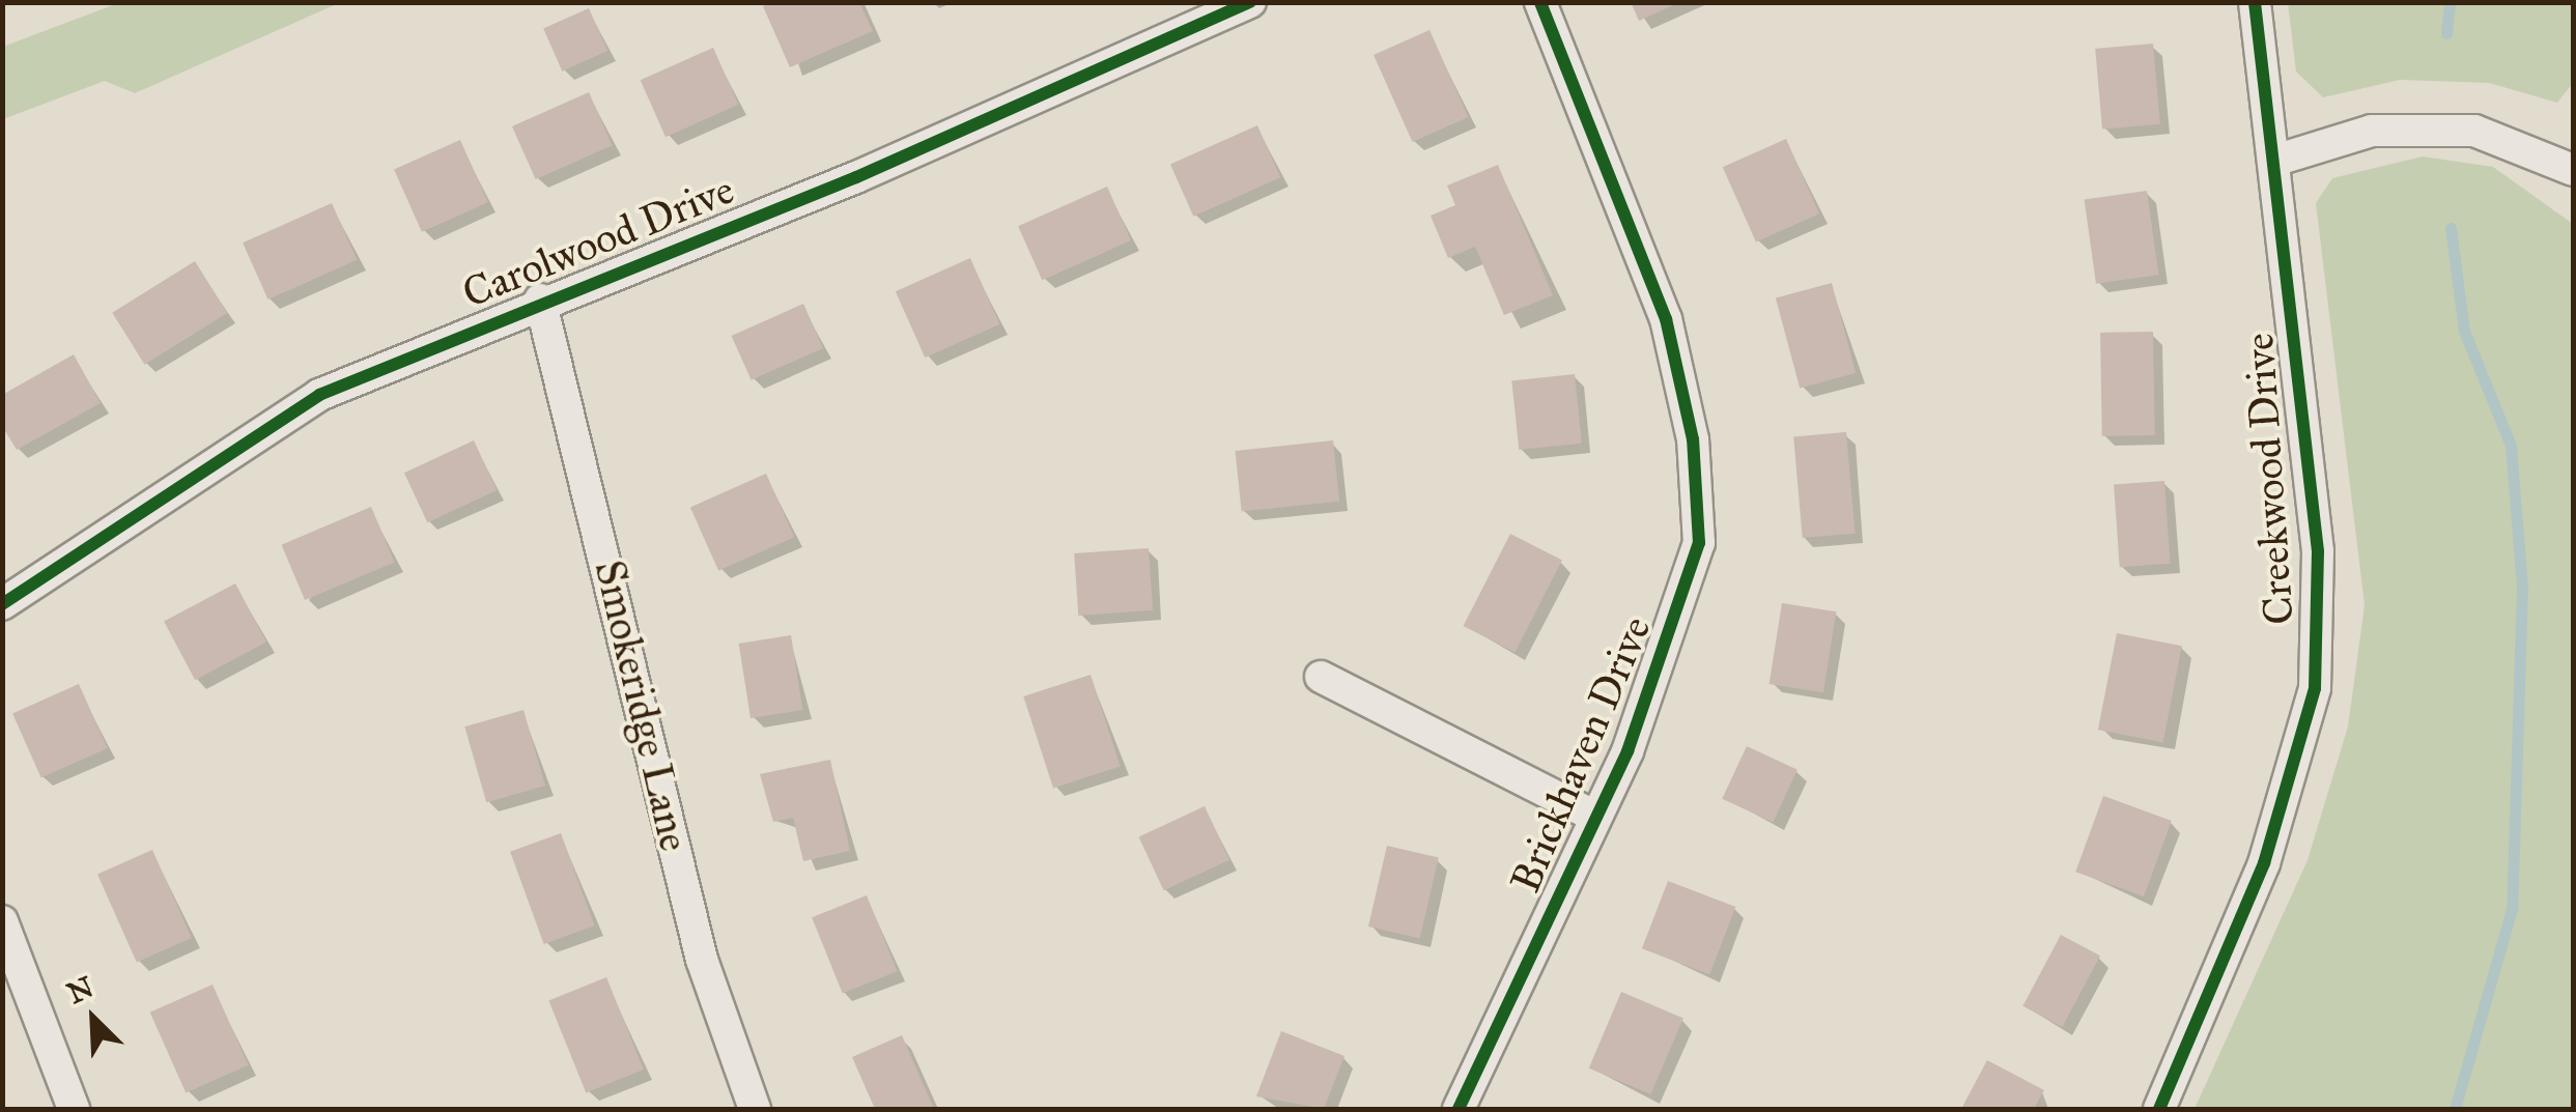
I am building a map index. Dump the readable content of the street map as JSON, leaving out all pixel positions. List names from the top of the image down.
{
  "streets": {
    "street": [
      "Carolwood Drive",
      "Creekwood Drive",
      "Smokeridge Lane",
      "Brickhaven Drive"
    ]
  },
  "crossings": [
    ["Carolwood Drive", "Smokeridge Lane"]
  ],
  "north": "top left"
}
